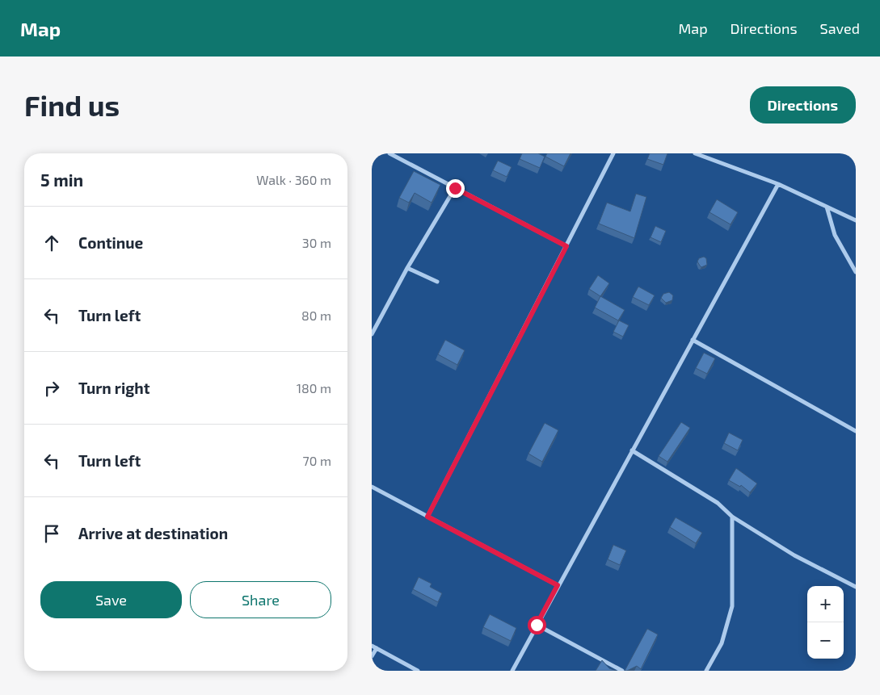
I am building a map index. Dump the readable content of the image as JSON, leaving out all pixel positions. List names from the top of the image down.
{
  "page": {
    "header": "Map",
    "nav": ["Map", "Directions", "Saved"],
    "buttons": [
      "Directions",
      ["Save", "Share"]
    ],
    "title": "Find us",
    "heading": ["5 min", "Walk · 360 m"],
    "list": [
      ["Continue", "30 m"],
      ["Turn left", "80 m"],
      ["Turn right", "180 m"],
      ["Turn left", "70 m"],
      "Arrive at destination"
    ],
    "map_buttons": ["+", "−"]
  }
}
